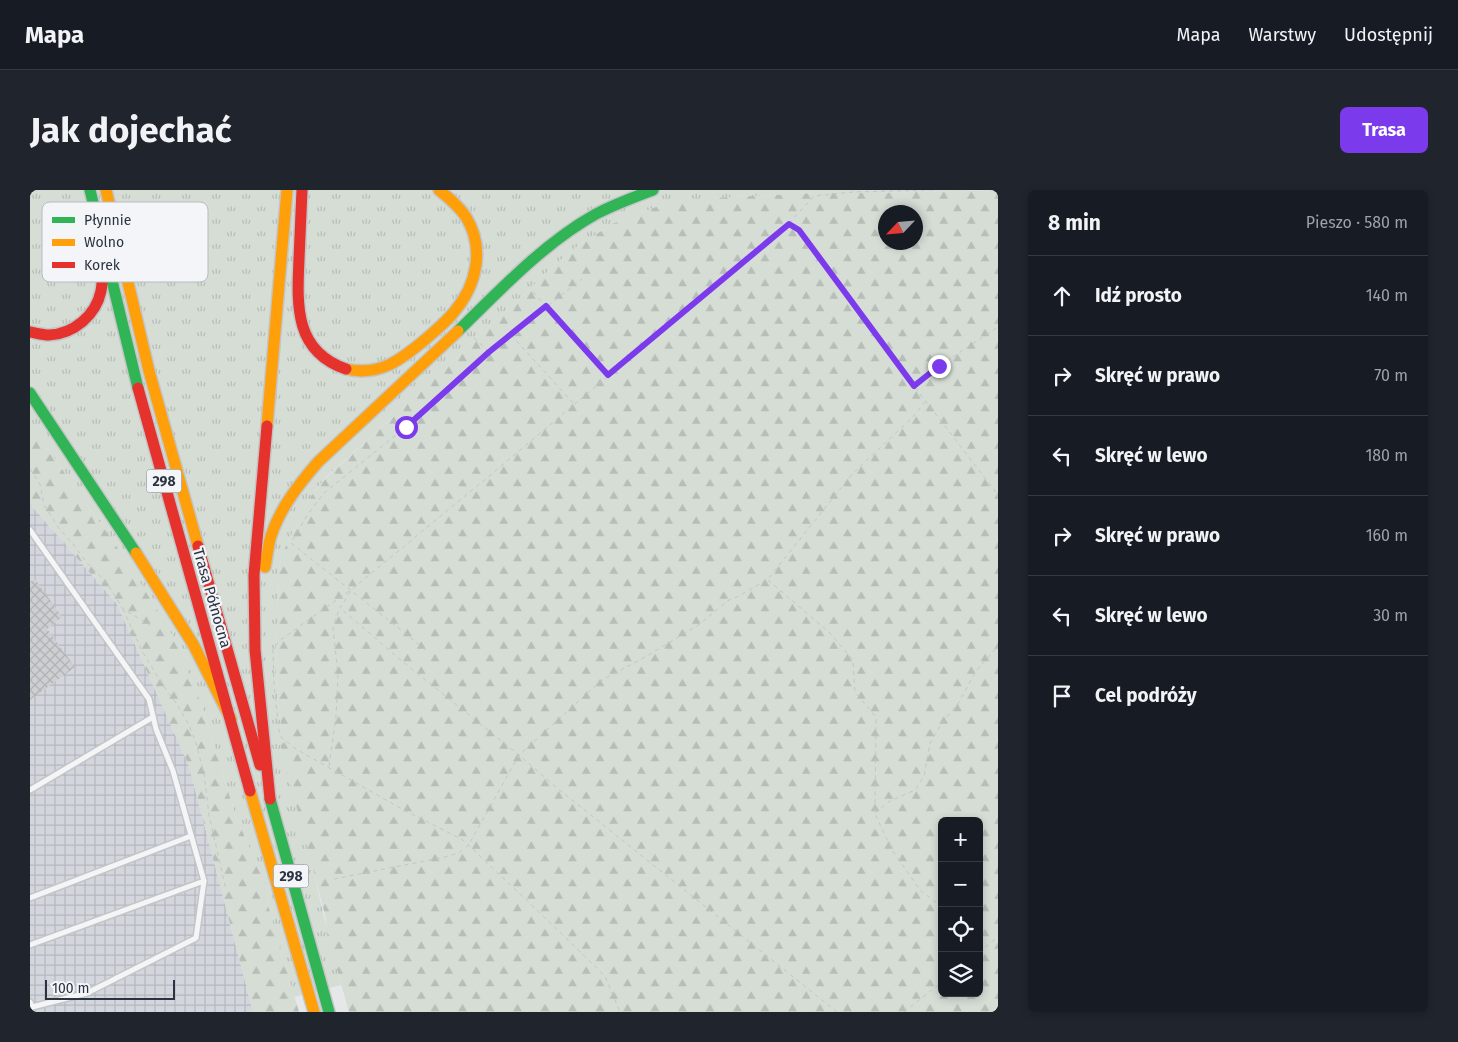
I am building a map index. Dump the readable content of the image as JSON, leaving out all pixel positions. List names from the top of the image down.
{
  "streets": {
    "main road": ["298", "Trasa Północna"]
  },
  "legend": ["Płynnie", "Wolno", "Korek"],
  "scale_bar": "100 m",
  "north": "bottom left",
  "page": {
    "header": "Mapa",
    "nav": ["Mapa", "Warstwy", "Udostępnij"],
    "buttons": "Trasa",
    "title": "Jak dojechać",
    "heading": ["8 min", "Pieszo · 580 m"],
    "list": [
      ["Idź prosto", "140 m"],
      ["Skręć w prawo", "70 m"],
      ["Skręć w lewo", "180 m"],
      ["Skręć w prawo", "160 m"],
      ["Skręć w lewo", "30 m"],
      "Cel podróży"
    ],
    "map_buttons": ["+", "−"],
    "scale": "100 m"
  }
}
